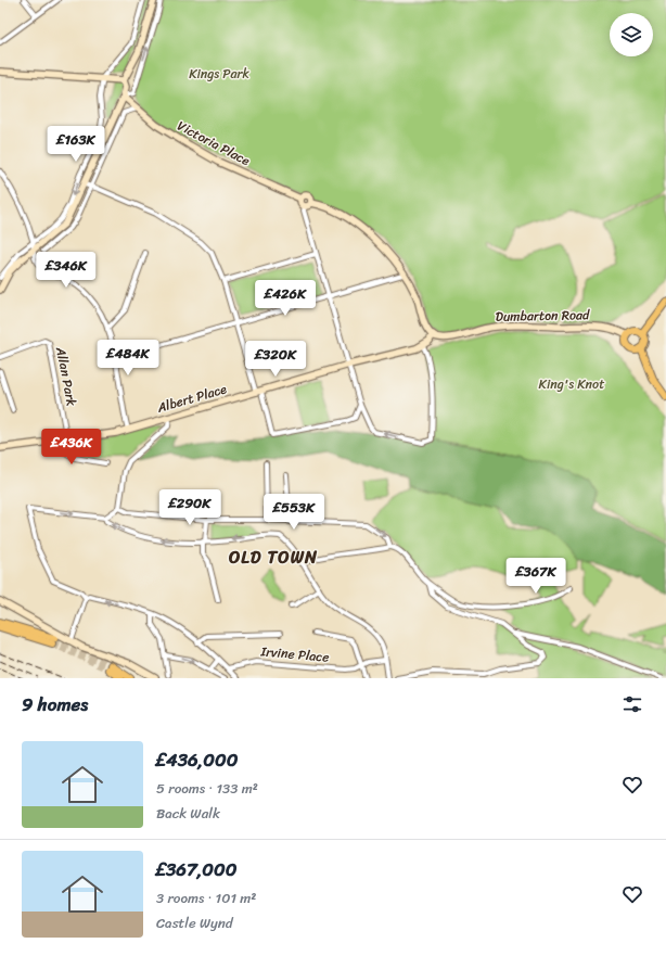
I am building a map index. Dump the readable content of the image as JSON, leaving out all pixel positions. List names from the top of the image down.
{
  "streets": {
    "main road": ["Victoria Place", "Dumbarton Road", "Albert Place"],
    "street": ["Allan Park", "Irvine Place"]
  },
  "districts": ["OLD TOWN"],
  "parks": ["Kings Park", "King's Knot"],
  "page": {
    "price": [
      "£163K",
      "£346K",
      "£426K",
      "£484K",
      "£320K",
      "£436K",
      "£290K",
      "£553K",
      "£367K"
    ],
    "heading": "9 homes",
    "list": [
      {
        "name": "£436,000",
        "note": "5 rooms · 133 m² · Back Walk"
      },
      {
        "name": "£367,000",
        "note": "3 rooms · 101 m² · Castle Wynd"
      }
    ]
  }
}
